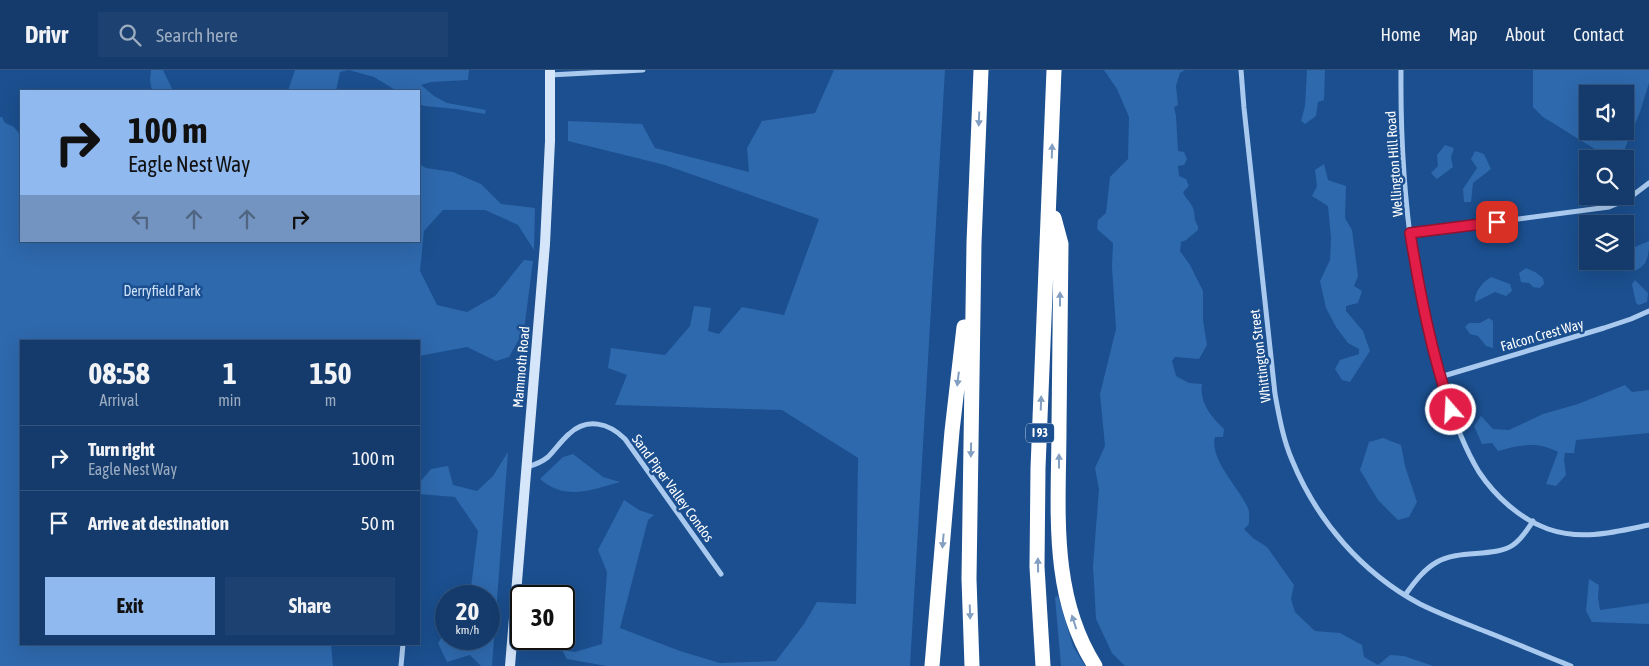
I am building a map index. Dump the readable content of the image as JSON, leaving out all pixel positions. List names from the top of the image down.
{
  "streets": {
    "highway": ["I 93"],
    "main road": ["Mammoth Road"],
    "street": [
      "Wellington Hill Road",
      "Falcon Crest Way",
      "Whittington Street",
      "Sand Piper Valley Condos"
    ]
  },
  "crossings": [
    ["Wellington Hill Road", "Falcon Crest Way"],
    ["Mammoth Road", "Sand Piper Valley Condos"]
  ],
  "parks": ["Derryfield Park"],
  "page": {
    "header": "Drivr",
    "search": "Search here",
    "nav": [
      "Home",
      "Map",
      "About",
      "Contact"
    ],
    "turn": ["100 m", "Eagle Nest Way"],
    "eta": [
      "08:58",
      "Arrival",
      "1",
      "min",
      "150",
      "m"
    ],
    "list": [
      {
        "name": "Turn right",
        "note": "Eagle Nest Way",
        "value": "100 m"
      },
      {
        "name": "Arrive at destination",
        "value": "50 m"
      }
    ],
    "buttons": ["Exit", "Share"],
    "speed": "20 km/h",
    "limit": "30"
  }
}
